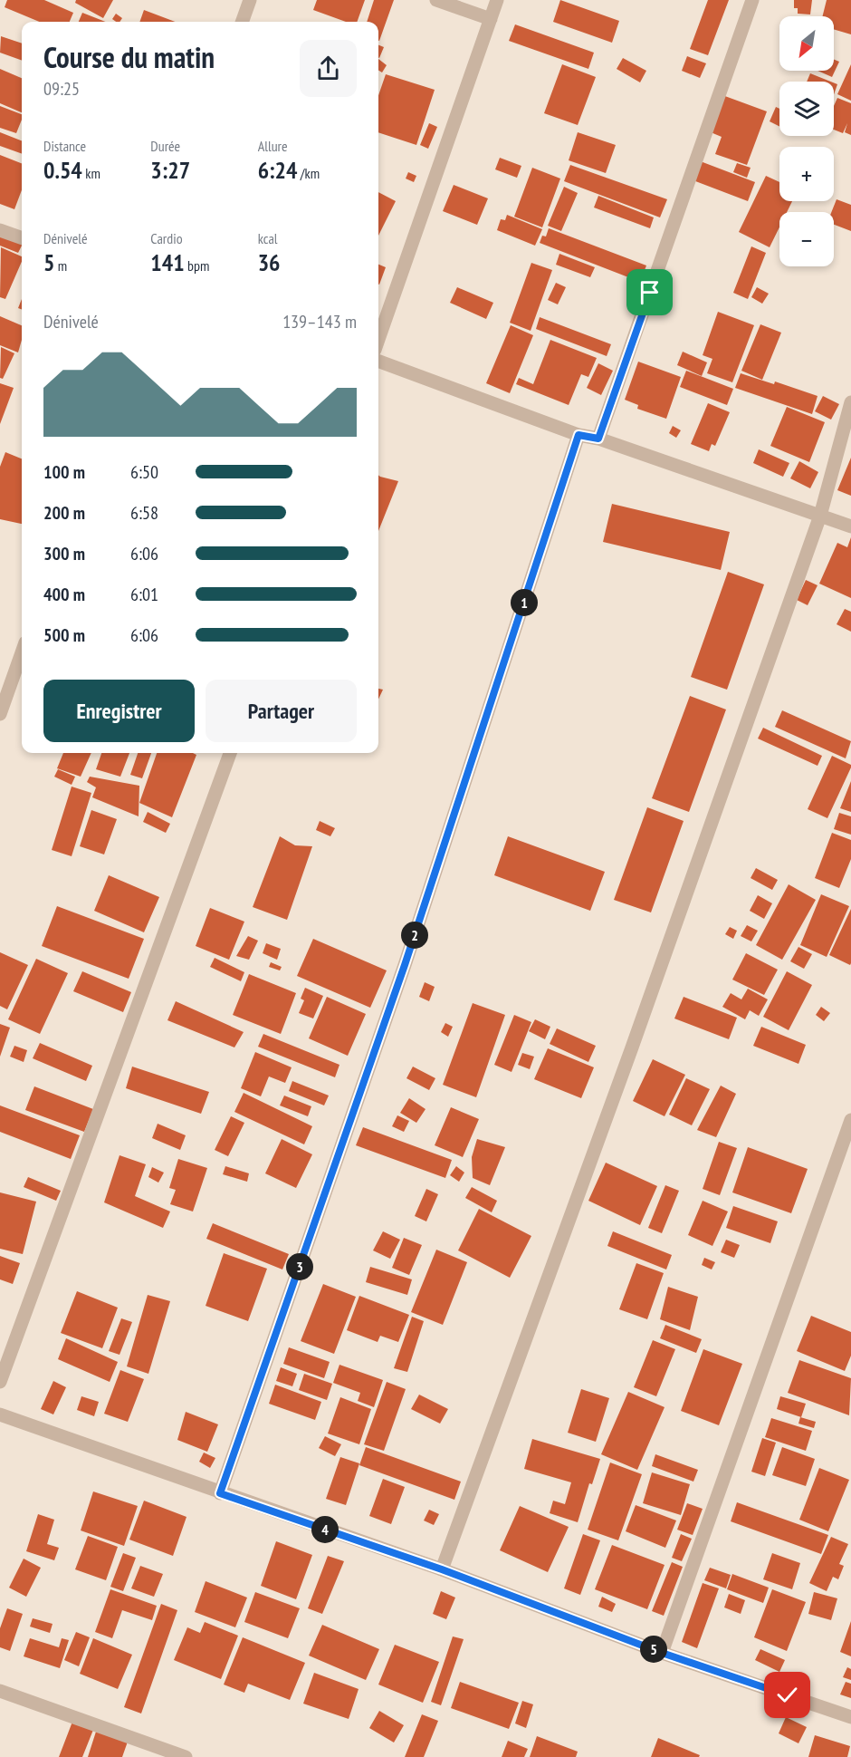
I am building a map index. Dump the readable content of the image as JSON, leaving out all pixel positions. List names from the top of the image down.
{
  "north": "bottom left",
  "page": {
    "map_buttons": ["+", "−"],
    "heading": ["Course du matin", "09:25"],
    "stats": [
      ["Distance", "0.54 km"],
      ["Durée", "3:27"],
      ["Allure", "6:24 /km"],
      ["Dénivelé", "5 m"],
      ["Cardio", "141 bpm"],
      ["kcal", "36"]
    ],
    "chart": ["Dénivelé", "139–143 m"],
    "list": [
      {
        "name": "100 m",
        "note": "6:50"
      },
      {
        "name": "200 m",
        "note": "6:58"
      },
      {
        "name": "300 m",
        "note": "6:06"
      },
      {
        "name": "400 m",
        "note": "6:01"
      },
      {
        "name": "500 m",
        "note": "6:06"
      }
    ],
    "pins": [
      "1",
      "2",
      "3",
      "4",
      "5"
    ],
    "buttons": ["Enregistrer", "Partager"]
  }
}
